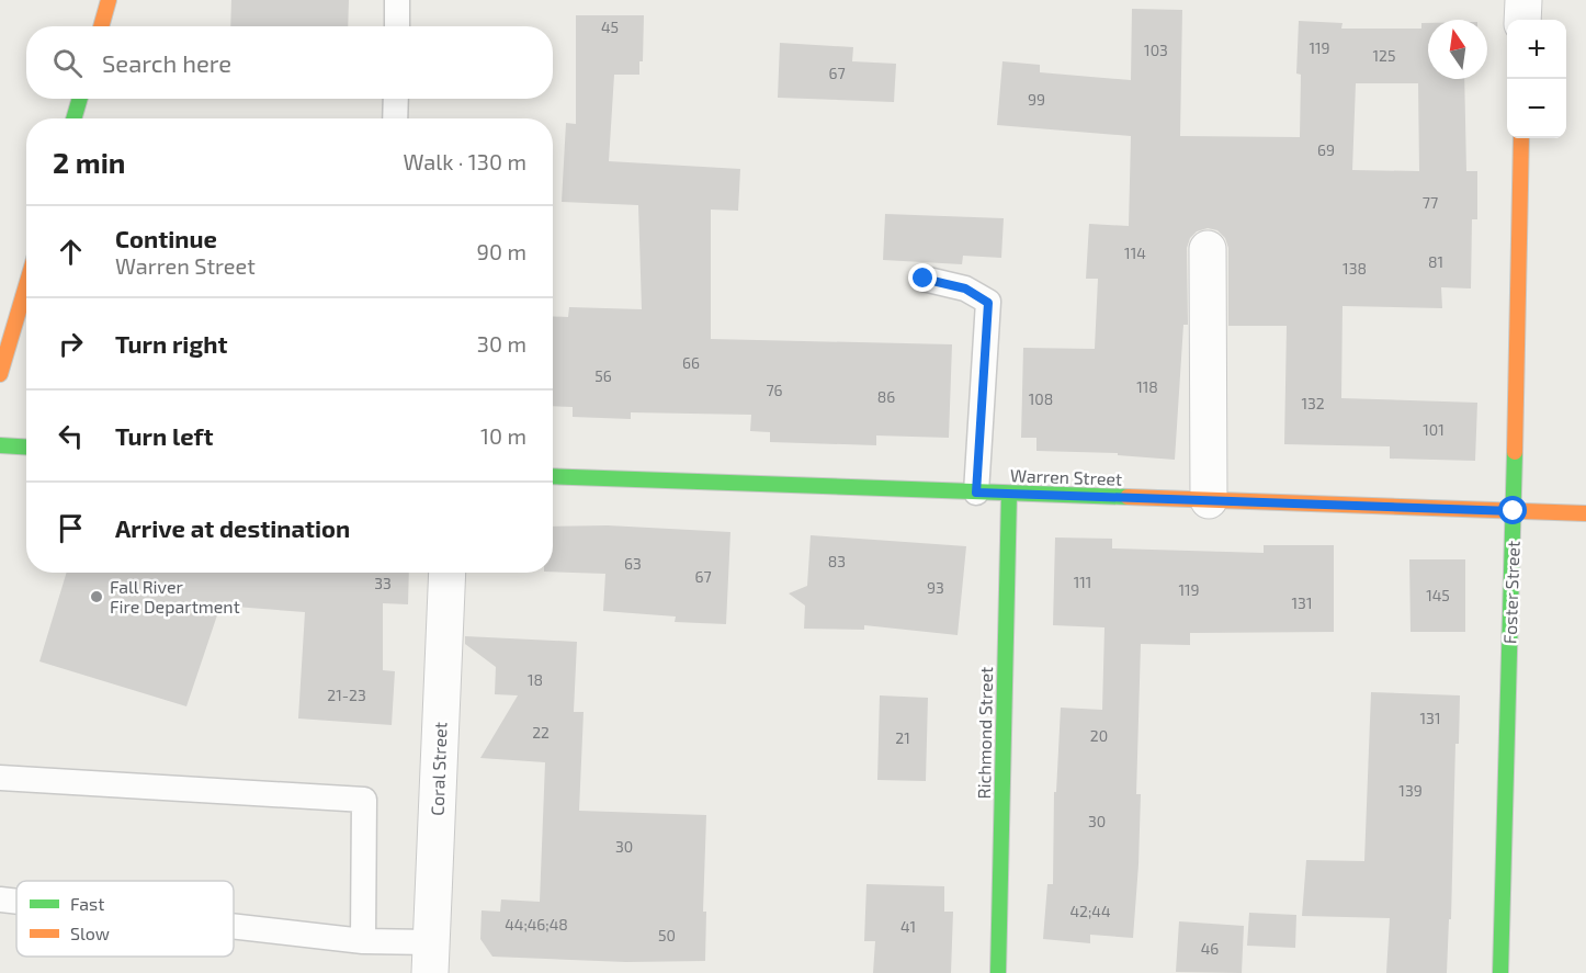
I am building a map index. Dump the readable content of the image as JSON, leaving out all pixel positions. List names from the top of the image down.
{
  "streets": {
    "street": [
      "Warren Street",
      "Foster Street",
      "Richmond Street",
      "Coral Street"
    ]
  },
  "crossings": [
    ["Warren Street", "Foster Street"],
    ["Warren Street", "Richmond Street"]
  ],
  "places": ["Fall River Fire Department"],
  "house_numbers": [
    "45",
    "119",
    "103",
    "125",
    "67",
    "99",
    "69",
    "77",
    "114",
    "81",
    "138",
    "66",
    "56",
    "118",
    "76",
    "86",
    "108",
    "132",
    "101",
    "83",
    "63",
    "67",
    "111",
    "33",
    "93",
    "119",
    "145",
    "131",
    "18",
    "21-23",
    "131",
    "22",
    "20",
    "21",
    "139",
    "30",
    "30",
    "42;44",
    "44;46;48",
    "41",
    "50",
    "46"
  ],
  "legend": ["Fast", "Slow"],
  "north": "top",
  "page": {
    "map_buttons": ["+", "−"],
    "search": "Search here",
    "heading": ["2 min", "Walk · 130 m"],
    "list": [
      ["Continue", "Warren Street", "90 m"],
      ["Turn right", "30 m"],
      ["Turn left", "10 m"],
      "Arrive at destination"
    ]
  }
}
